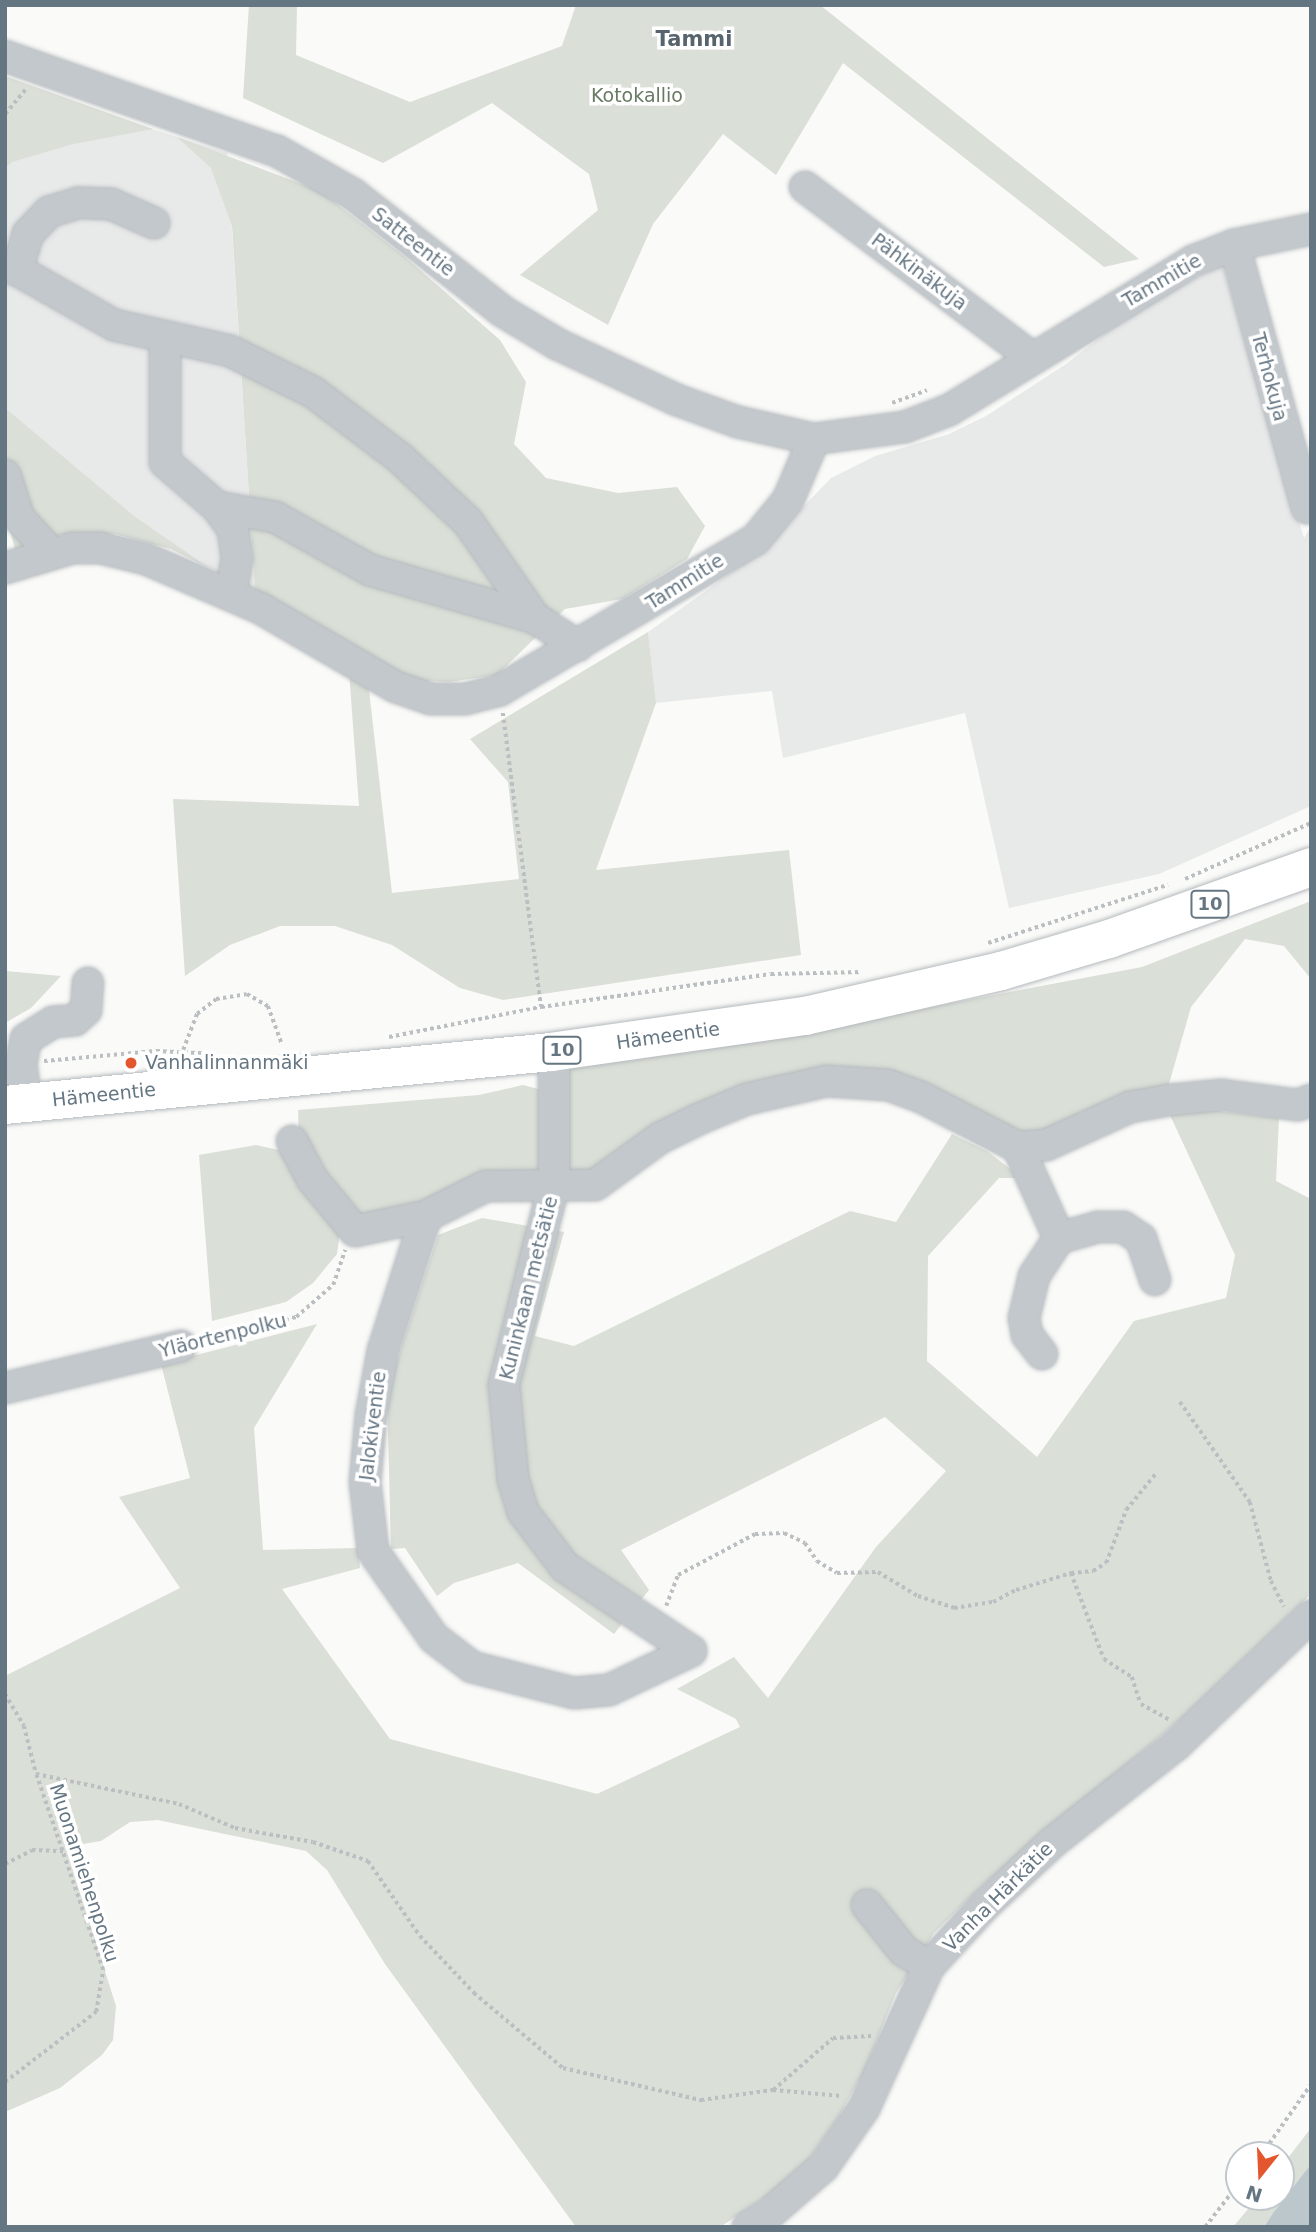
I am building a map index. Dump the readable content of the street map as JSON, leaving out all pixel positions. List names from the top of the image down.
{
  "streets": {
    "highway": ["10", "Hämeentie"],
    "street": [
      "Satteentie",
      "Pähkinäkuja",
      "Tammitie",
      "Terhokuja",
      "Kuninkaan metsätie",
      "Yläortenpolku",
      "Jalokiventie",
      "Vanha Härkätie"
    ],
    "path": ["Muonamiehenpolku"]
  },
  "crossings": [
    ["Satteentie", "Tammitie"],
    ["Pähkinäkuja", "Tammitie"],
    ["Tammitie", "Terhokuja"],
    ["Hämeentie", "Kuninkaan metsätie"],
    ["Kuninkaan metsätie", "Jalokiventie"],
    ["Muonamiehenpolku", "Vanha Härkätie"]
  ],
  "districts": ["Tammi"],
  "parks": ["Kotokallio"],
  "places": ["Vanhalinnanmäki"],
  "north": "bottom"
}
